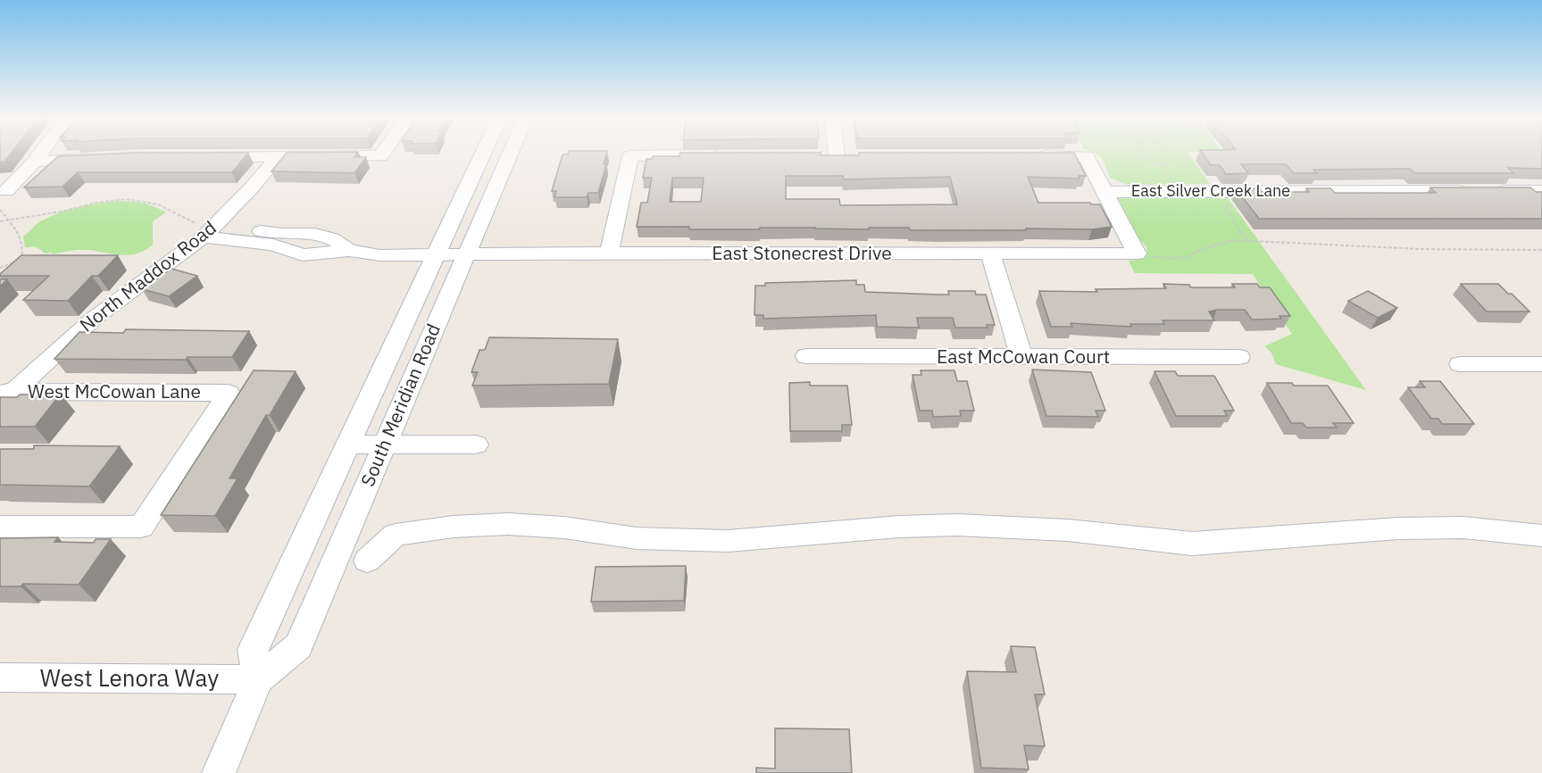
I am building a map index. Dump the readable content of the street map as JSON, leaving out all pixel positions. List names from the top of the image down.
{
  "streets": {
    "street": [
      "East Silver Creek Lane",
      "East Stonecrest Drive",
      "North Maddox Road",
      "East McCowan Court",
      "West McCowan Lane",
      "South Meridian Road",
      "West Lenora Way"
    ]
  },
  "crossings": [
    ["East Stonecrest Drive", "South Meridian Road"],
    ["North Maddox Road", "West McCowan Lane"],
    ["South Meridian Road", "West Lenora Way"]
  ]
}
